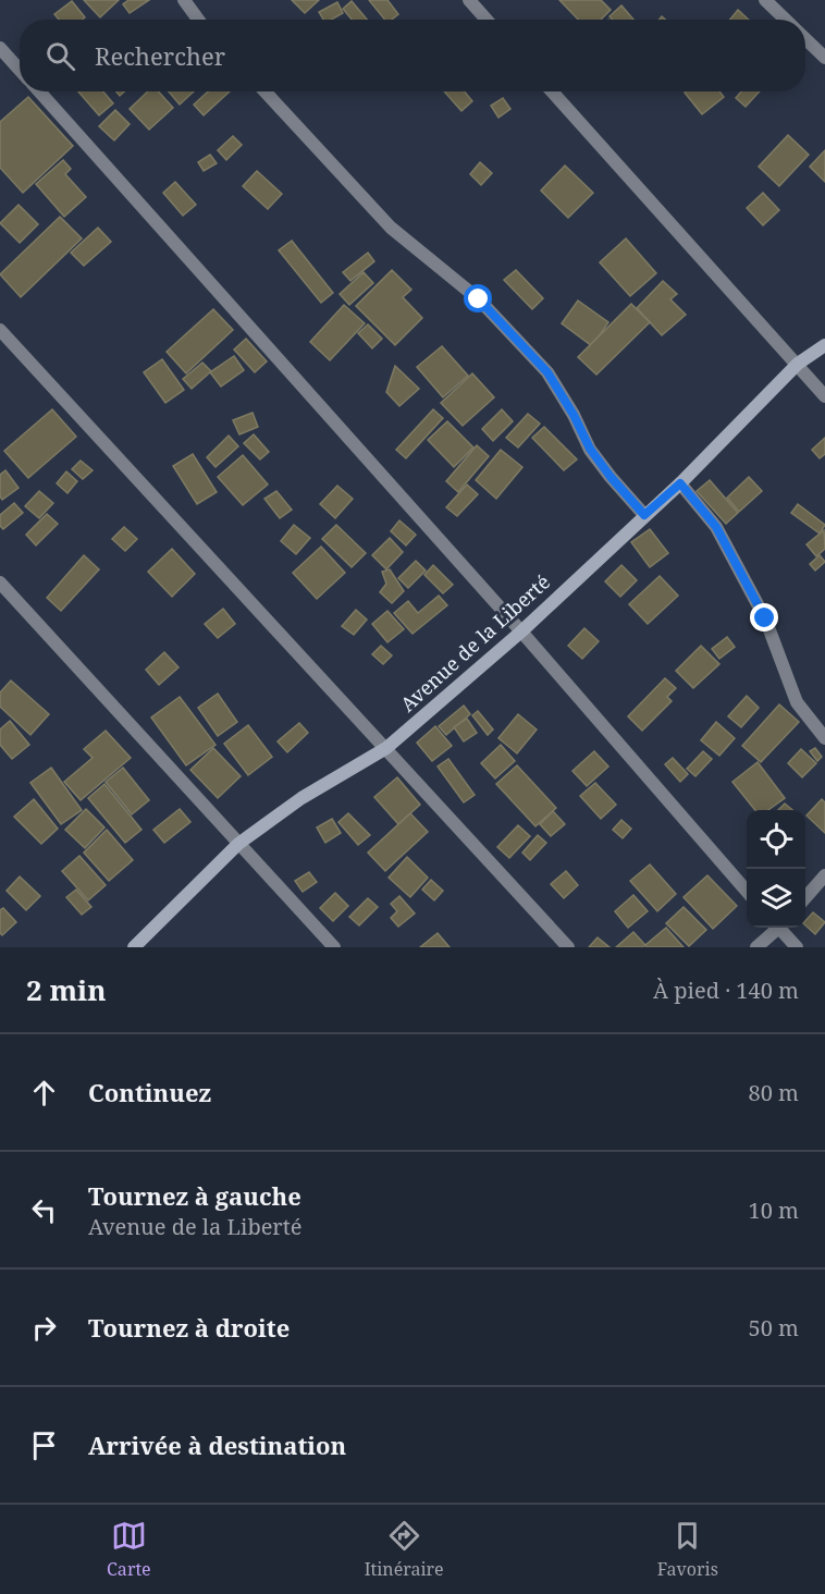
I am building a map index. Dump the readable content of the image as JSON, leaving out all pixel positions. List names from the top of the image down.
{
  "streets": {
    "street": ["Avenue de la Liberté"]
  },
  "page": {
    "search": "Rechercher",
    "heading": ["2 min", "À pied · 140 m"],
    "list": [
      ["Continuez", "80 m"],
      ["Tournez à gauche", "Avenue de la Liberté", "10 m"],
      ["Tournez à droite", "50 m"],
      "Arrivée à destination"
    ],
    "nav": ["Carte", "Itinéraire", "Favoris"]
  }
}
